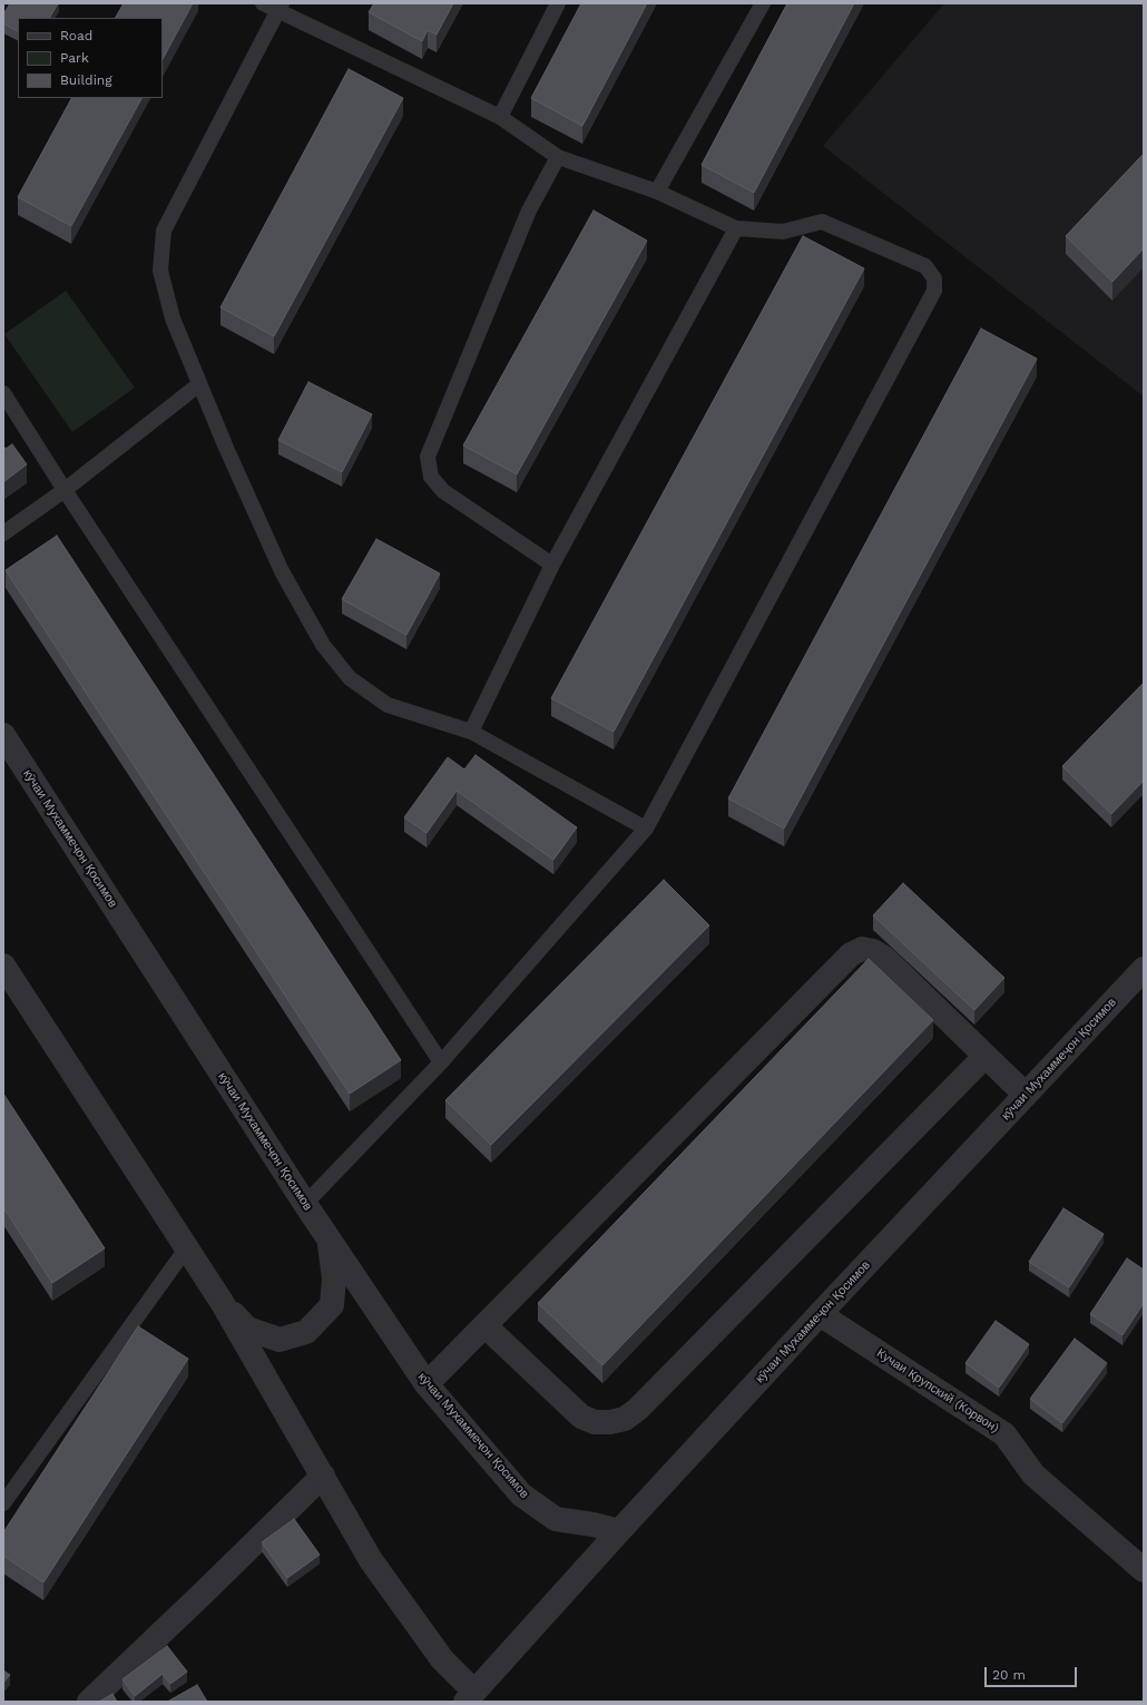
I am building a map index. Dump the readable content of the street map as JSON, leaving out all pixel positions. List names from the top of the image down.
{
  "streets": {
    "street": ["кӯчаи Мухаммеҷон Қосимов", "Кучаи Крупский (Корвон)"]
  },
  "crossings": [
    ["кӯчаи Мухаммеҷон Қосимов", "Кучаи Крупский (Корвон)"]
  ],
  "legend": ["Road", "Park", "Building"],
  "scale_bar": "20 m"
}
